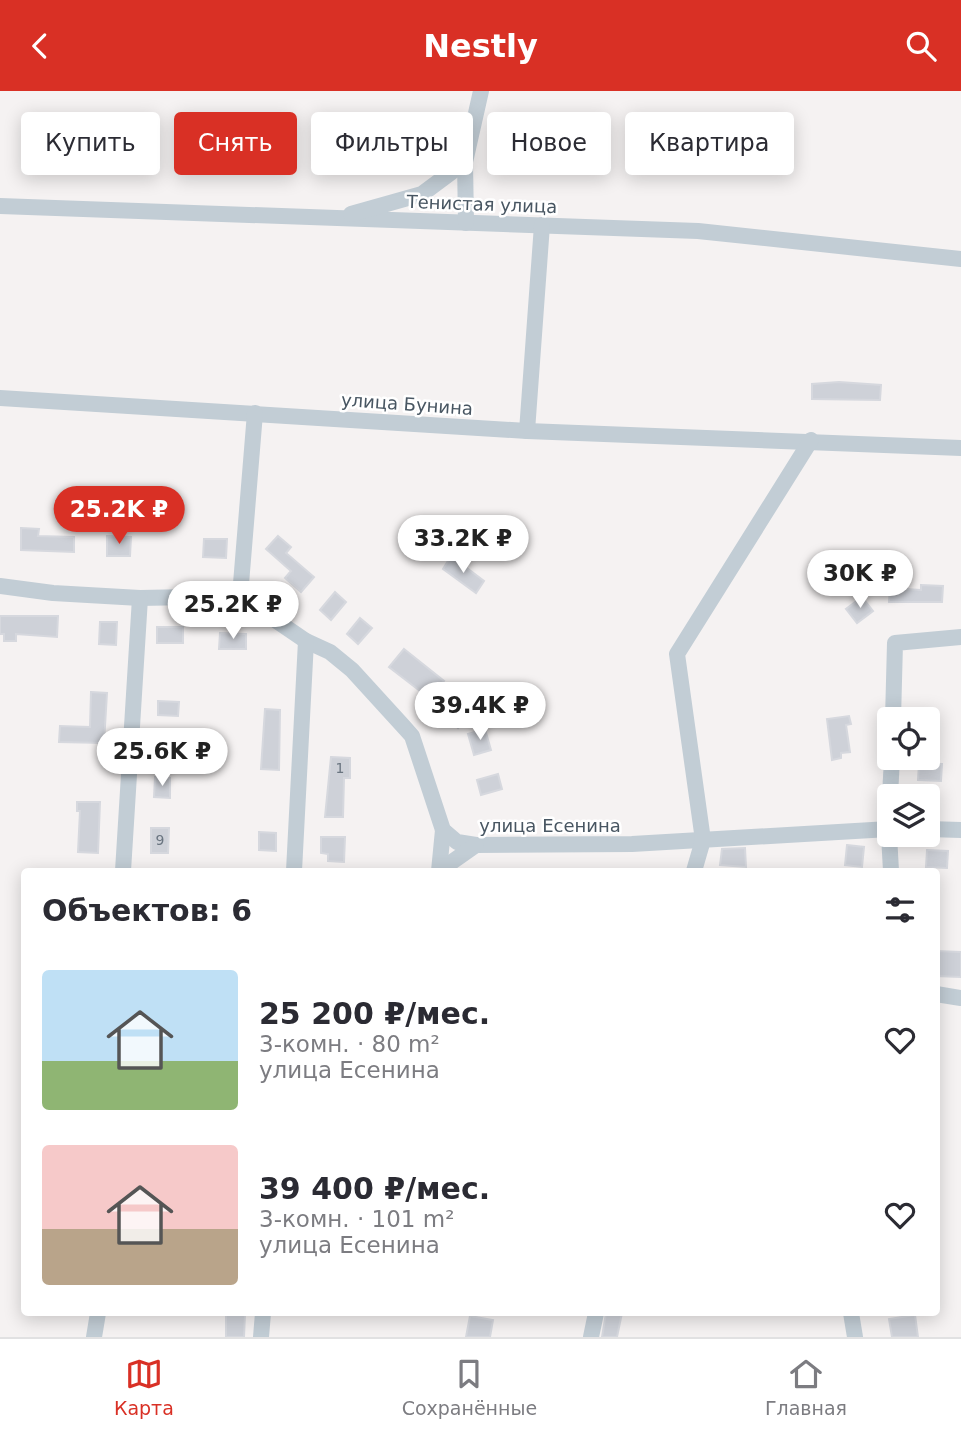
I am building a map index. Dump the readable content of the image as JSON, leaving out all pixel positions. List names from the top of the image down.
{
  "streets": {
    "street": ["Тенистая улица", "улица Бунина", "улица Есенина"]
  },
  "house_numbers": ["1", "9"],
  "page": {
    "header": "Nestly",
    "chip": [
      "Купить",
      "Снять",
      "Фильтры",
      "Новое",
      "Квартира"
    ],
    "price": [
      "25.2K ₽",
      "33.2K ₽",
      "30K ₽",
      "25.2K ₽",
      "39.4K ₽",
      "25.6K ₽"
    ],
    "heading": "Объектов: 6",
    "list": [
      {
        "name": "25 200 ₽/мес.",
        "note": "3-комн. · 80 m² · улица Есенина"
      },
      {
        "name": "39 400 ₽/мес.",
        "note": "3-комн. · 101 m² · улица Есенина"
      }
    ],
    "tabs": ["Карта", "Сохранённые", "Главная"]
  }
}
